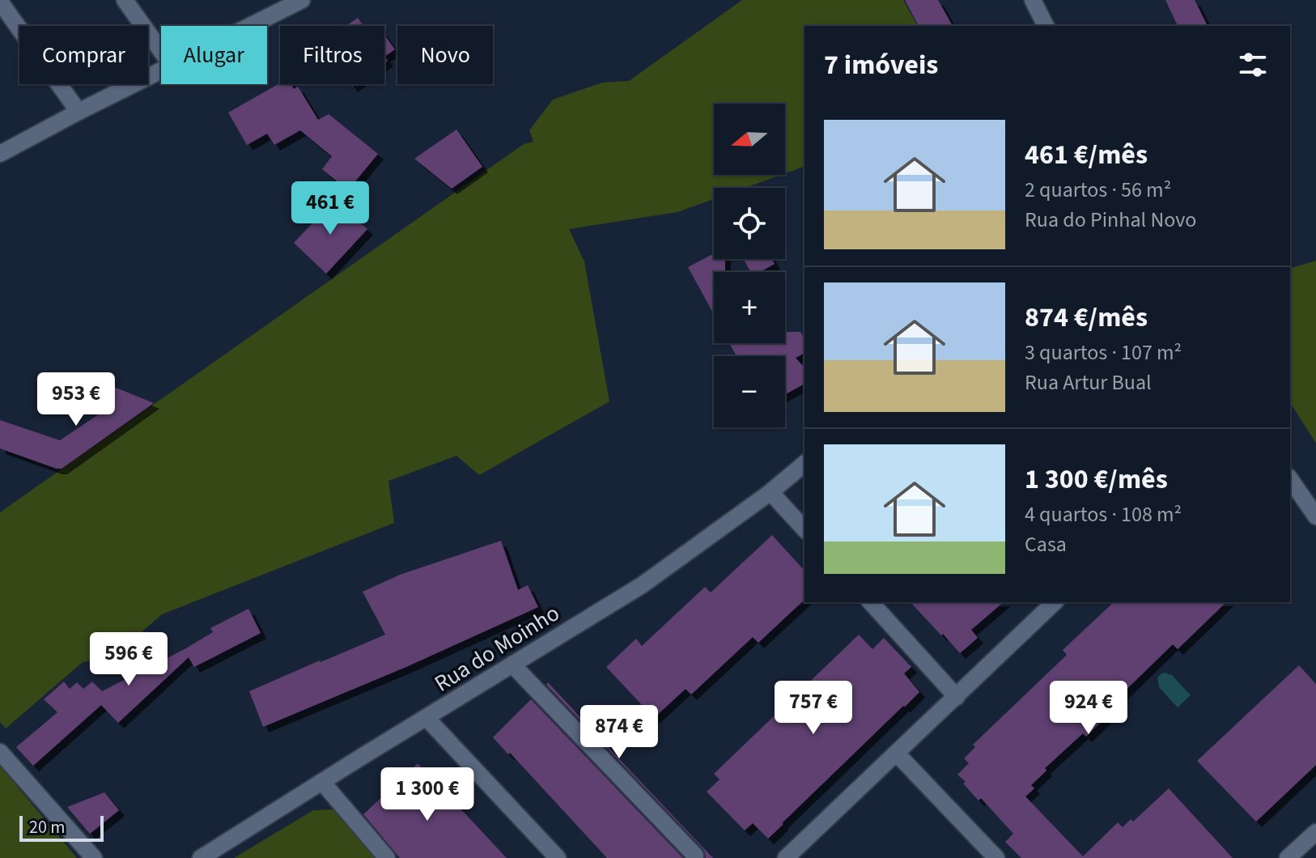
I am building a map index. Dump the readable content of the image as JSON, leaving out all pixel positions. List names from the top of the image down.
{
  "streets": {
    "street": ["Rua do Moinho"]
  },
  "scale_bar": "20 m",
  "north": "left",
  "page": {
    "chip": [
      "Comprar",
      "Alugar",
      "Filtros",
      "Novo"
    ],
    "heading": "7 imóveis",
    "map_buttons": ["+", "−"],
    "list": [
      {
        "name": "461 €/mês",
        "note": "2 quartos · 56 m² · Rua do Pinhal Novo"
      },
      {
        "name": "874 €/mês",
        "note": "3 quartos · 107 m² · Rua Artur Bual"
      },
      {
        "name": "1 300 €/mês",
        "note": "4 quartos · 108 m² · Casa"
      }
    ],
    "price": [
      "461 €",
      "953 €",
      "596 €",
      "757 €",
      "924 €",
      "874 €",
      "1 300 €"
    ],
    "scale": "20 m"
  }
}
